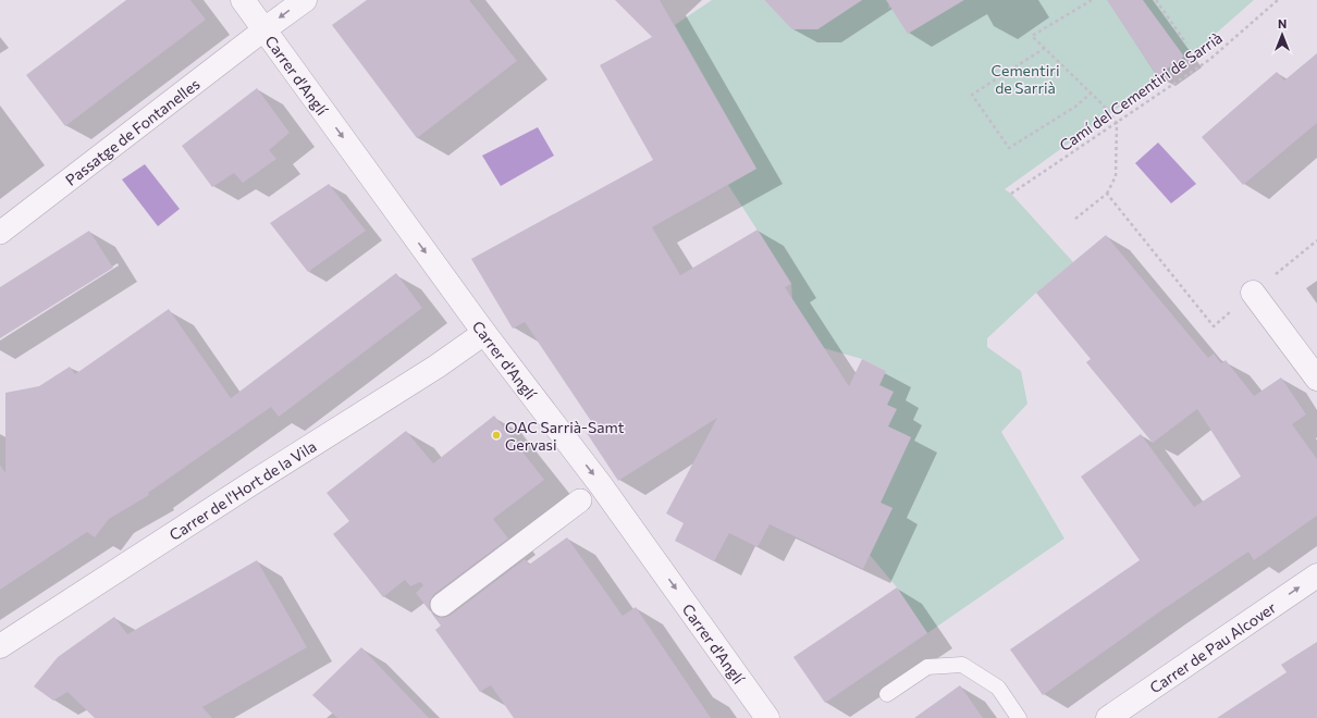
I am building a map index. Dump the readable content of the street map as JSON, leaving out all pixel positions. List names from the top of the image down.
{
  "streets": {
    "street": [
      "Carrer d'Anglí",
      "Passatge de Fontanelles",
      "Carrer de l'Hort de la Vila",
      "Carrer de Pau Alcover"
    ],
    "path": ["Camí del Cementiri de Sarrià"]
  },
  "crossings": [
    ["Carrer d'Anglí", "Passatge de Fontanelles"],
    ["Carrer d'Anglí", "Carrer de l'Hort de la Vila"]
  ],
  "one_way": ["Carrer d'Anglí", "Carrer de Pau Alcover"],
  "parks": ["Cementiri de Sarrià"],
  "places": ["OAC Sarrià-Samt Gervasi"],
  "north": "top"
}
